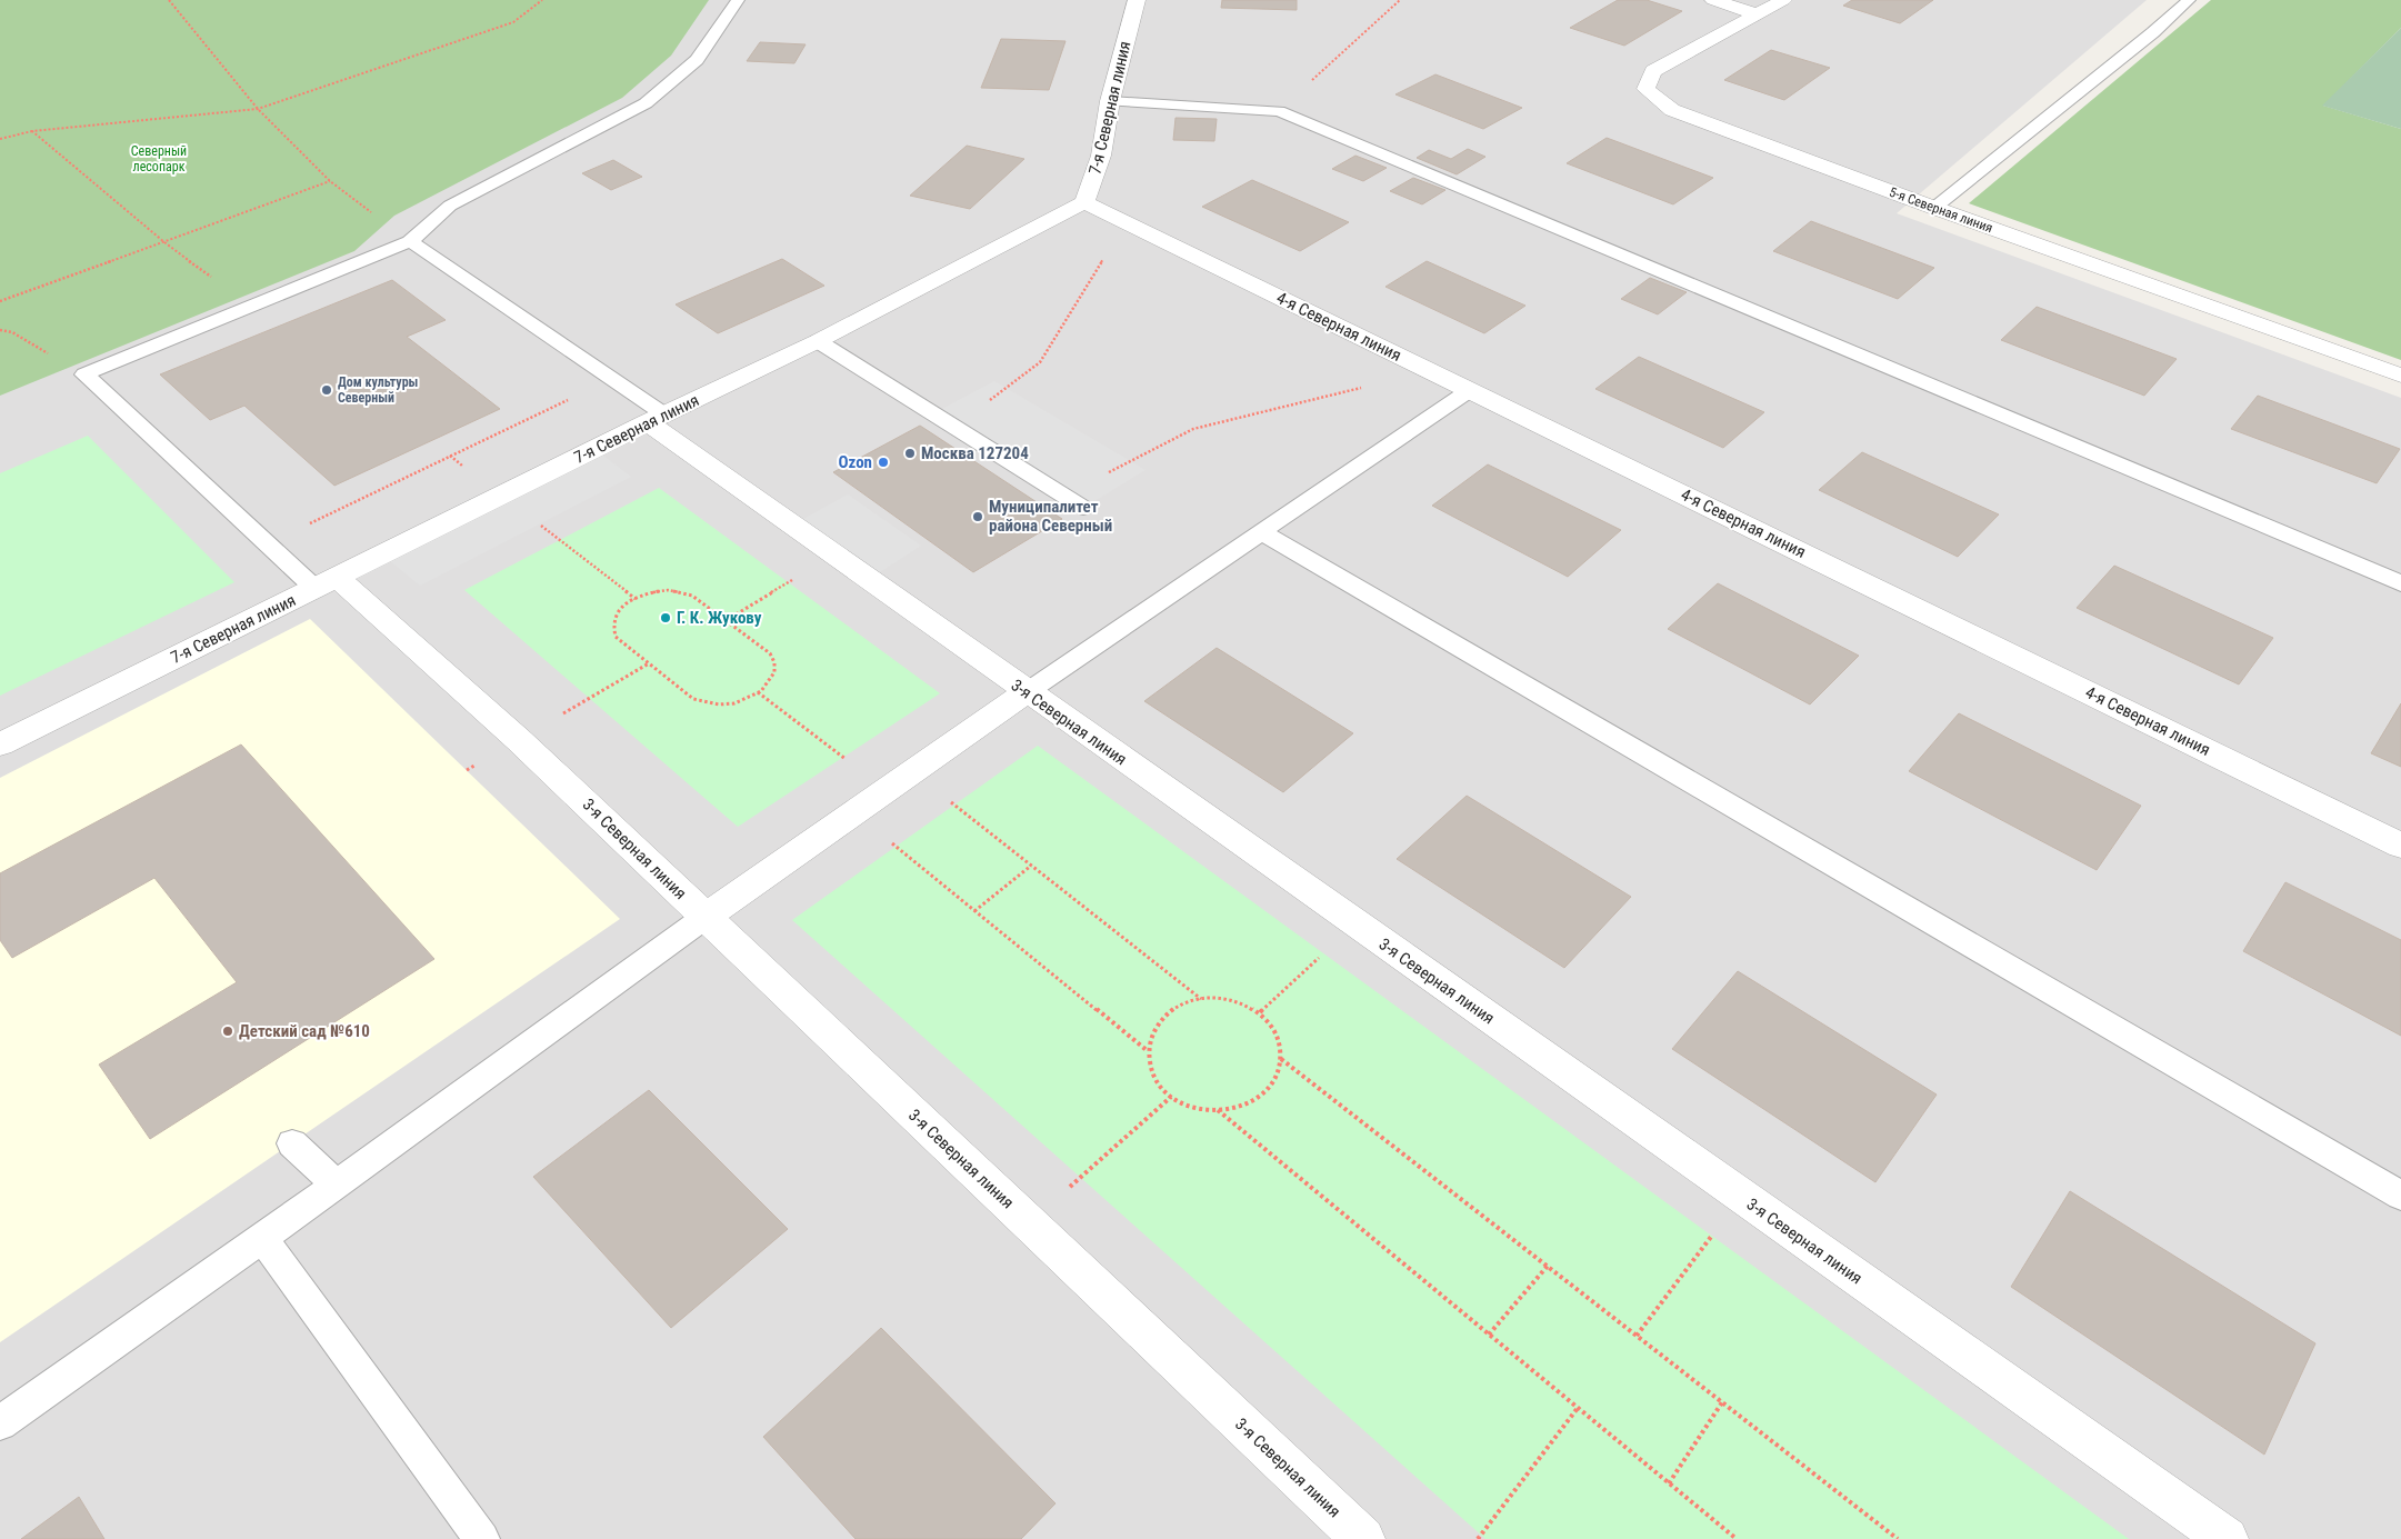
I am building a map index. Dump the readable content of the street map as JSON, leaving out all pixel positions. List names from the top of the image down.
{
  "streets": {
    "street": [
      "7-я Северная линия",
      "5-я Северная линия",
      "4-я Северная линия",
      "3-я Северная линия"
    ]
  },
  "crossings": [
    ["7-я Северная линия", "4-я Северная линия"],
    ["7-я Северная линия", "3-я Северная линия"]
  ],
  "parks": ["Северный лесопарк"],
  "places": [
    "Дом культуры Северный",
    "Москва 127204",
    "Ozon",
    "Муниципалитет района Северный",
    "Г. К. Жукову",
    "Детский сад №610"
  ]
}
